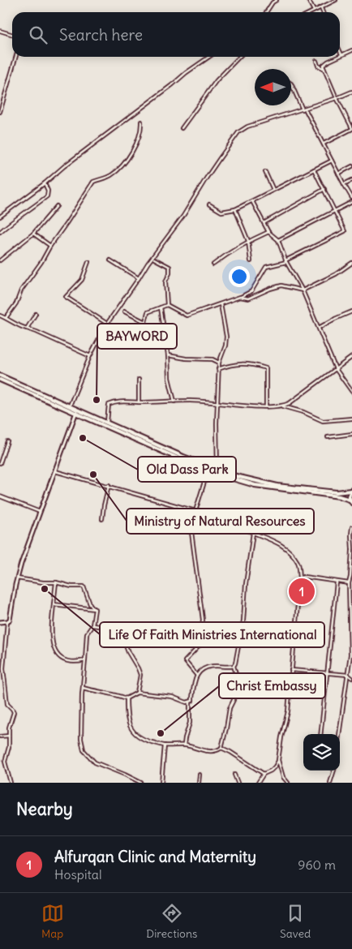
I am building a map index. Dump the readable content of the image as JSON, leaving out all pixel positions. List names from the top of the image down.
{
  "places": [
    "BAYWORD",
    "Old Dass Park",
    "Ministry of Natural Resources",
    "Life Of Faith Ministries International",
    "Christ Embassy"
  ],
  "north": "left",
  "page": {
    "search": "Search here",
    "pins": "1",
    "heading": "Nearby",
    "list": [
      {
        "mark": "1",
        "name": "Alfurqan Clinic and Maternity",
        "note": "Hospital",
        "value": "960 m"
      }
    ],
    "nav": ["Map", "Directions", "Saved"]
  }
}
